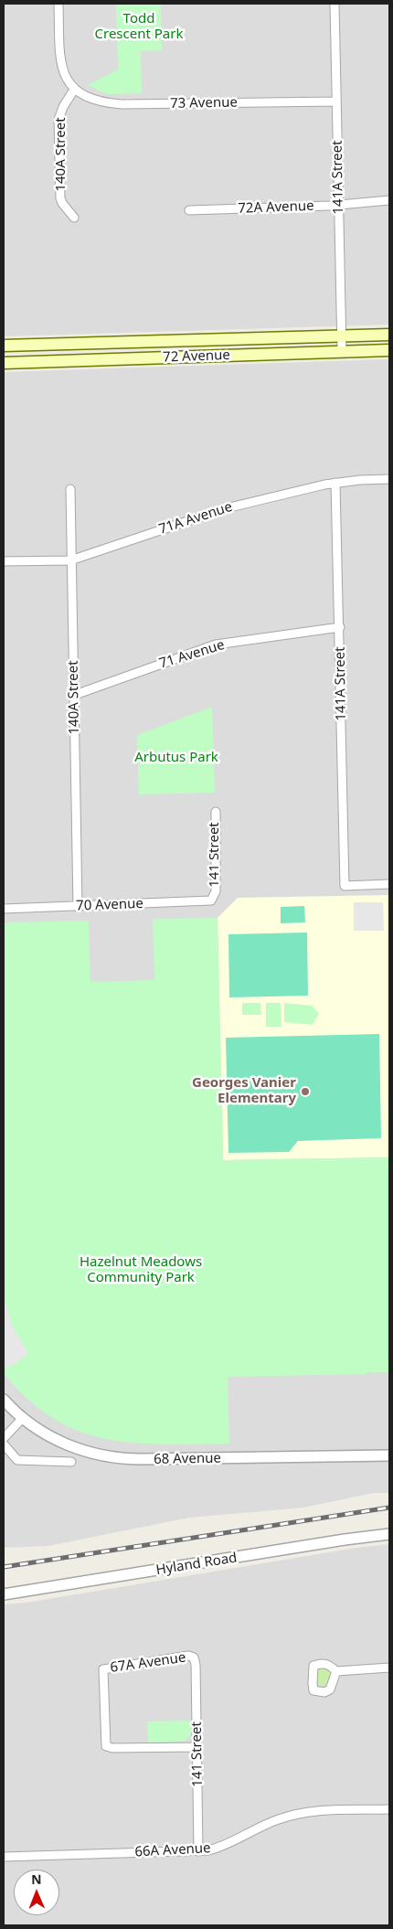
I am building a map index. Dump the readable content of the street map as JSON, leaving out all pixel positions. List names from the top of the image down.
{
  "streets": {
    "main road": ["72 Avenue"],
    "street": [
      "73 Avenue",
      "140A Street",
      "141A Street",
      "72A Avenue",
      "71A Avenue",
      "71 Avenue",
      "141 Street",
      "70 Avenue",
      "68 Avenue",
      "Hyland Road",
      "67A Avenue",
      "66A Avenue"
    ]
  },
  "crossings": [
    ["73 Avenue", "140A Street"],
    ["73 Avenue", "141A Street"],
    ["140A Street", "71A Avenue"],
    ["140A Street", "71 Avenue"],
    ["140A Street", "70 Avenue"],
    ["141A Street", "72A Avenue"],
    ["141A Street", "72 Avenue"],
    ["141A Street", "71A Avenue"],
    ["141A Street", "71 Avenue"],
    ["141 Street", "70 Avenue"],
    ["141 Street", "67A Avenue"],
    ["141 Street", "66A Avenue"]
  ],
  "parks": ["Todd Crescent Park", "Arbutus Park", "Hazelnut Meadows Community Park"],
  "places": ["Georges Vanier Elementary"],
  "north": "top"
}
